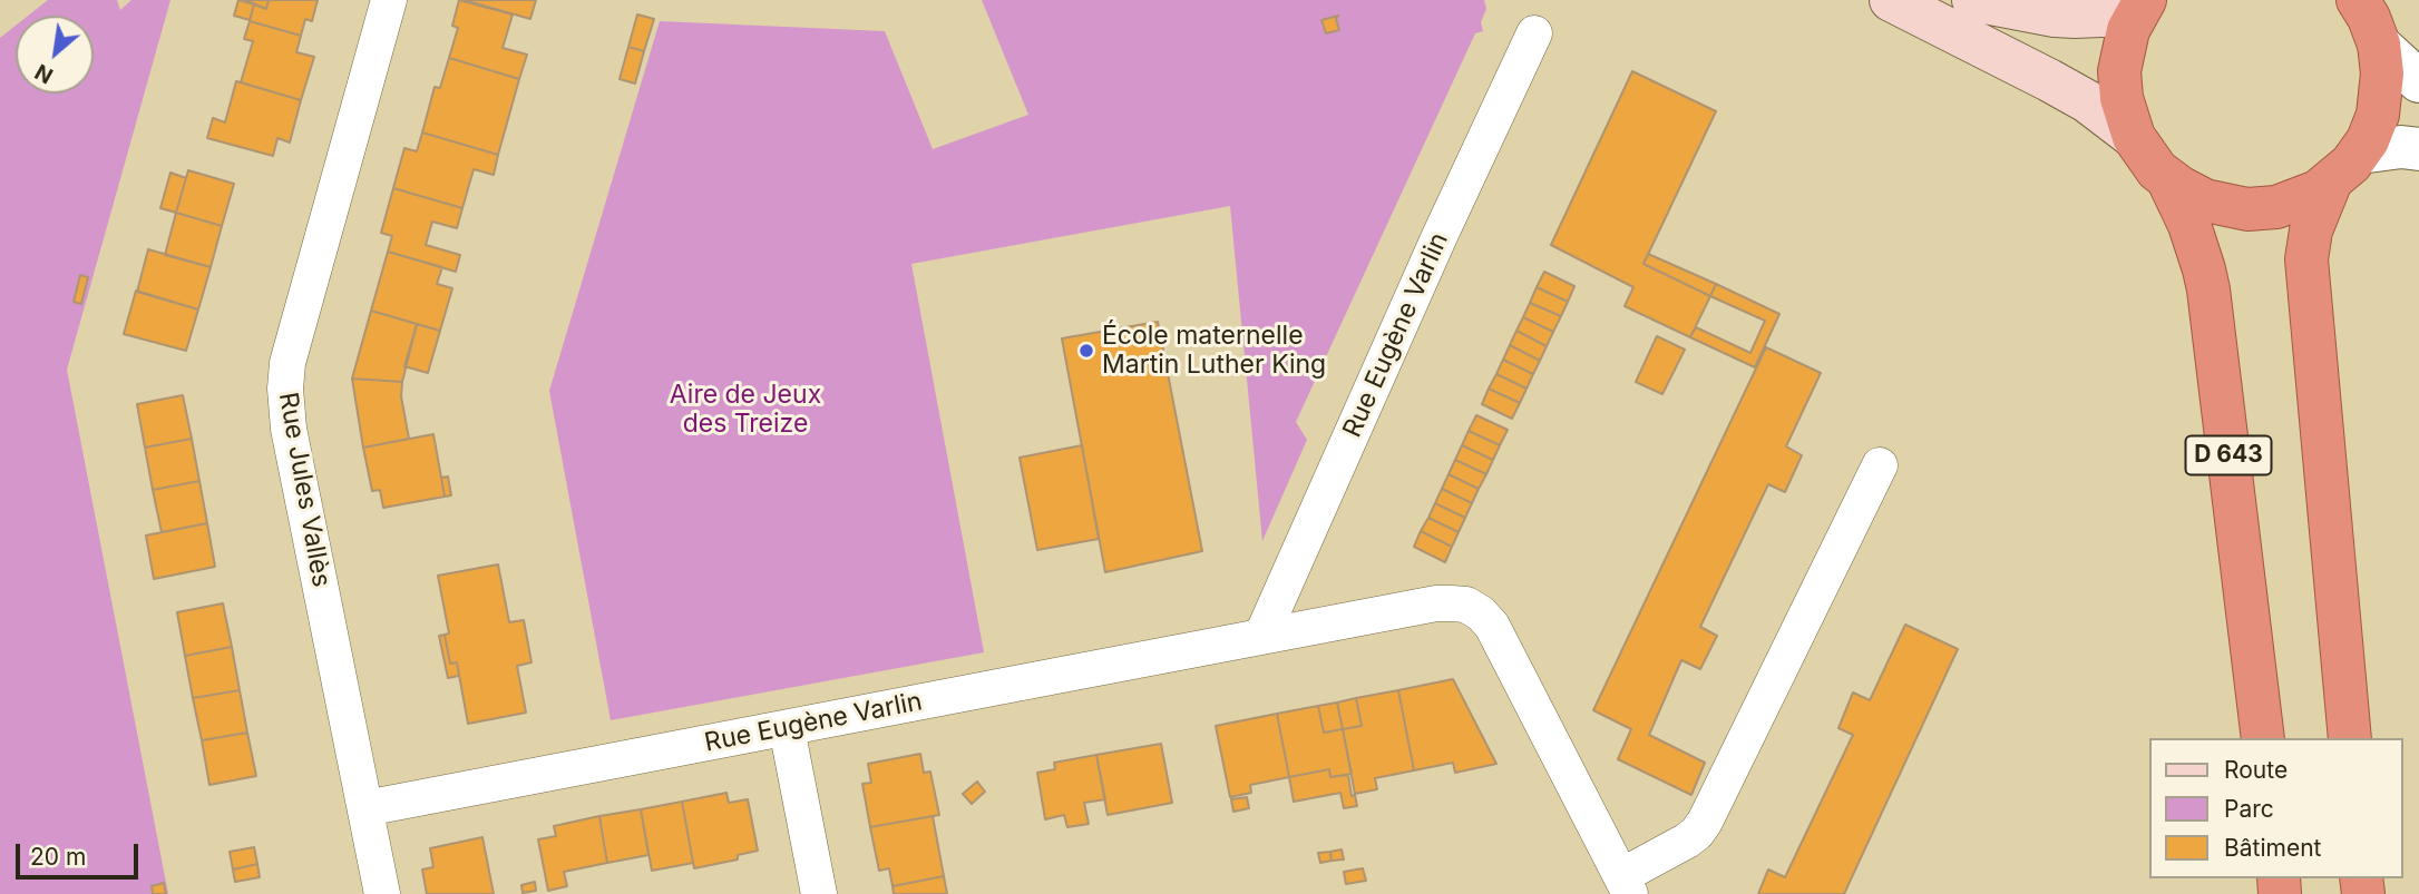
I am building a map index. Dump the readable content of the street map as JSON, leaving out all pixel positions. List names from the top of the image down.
{
  "streets": {
    "highway": ["D 643"],
    "street": ["Rue Eugène Varlin", "Rue Jules Vallès"]
  },
  "crossings": [
    ["Rue Eugène Varlin", "Rue Jules Vallès"]
  ],
  "parks": ["Aire de Jeux des Treize"],
  "places": ["École maternelle Martin Luther King"],
  "legend": ["Route", "Parc", "Bâtiment"],
  "scale_bar": "20 m",
  "north": "bottom left"
}
